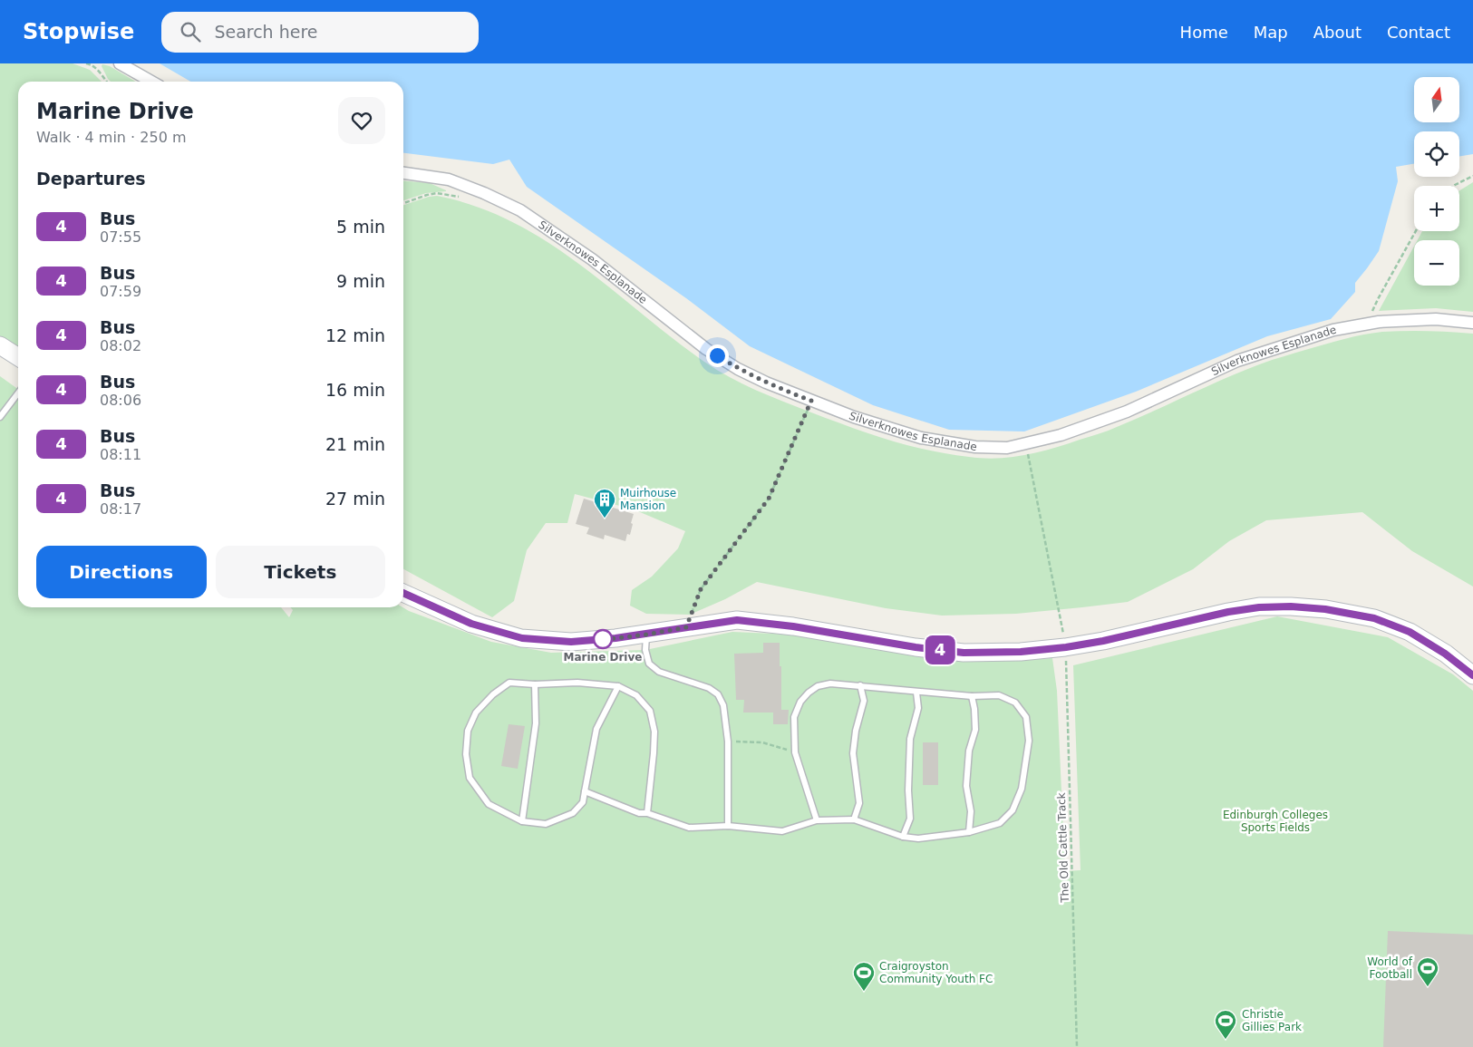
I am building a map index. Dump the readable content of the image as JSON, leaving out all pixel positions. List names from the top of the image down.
{
  "streets": {
    "street": ["Silverknowes Esplanade"],
    "path": ["The Old Cattle Track"]
  },
  "crossings": [
    ["Silverknowes Esplanade", "The Old Cattle Track"]
  ],
  "parks": ["Edinburgh Colleges Sports Fields"],
  "places": {
    "building": ["Muirhouse Mansion"],
    "other": ["Marine Drive"],
    "sports": ["World of Football", "Craigroyston Community Youth FC", "Christie Gillies Park"]
  },
  "lines": ["bus line 4"],
  "north": "top",
  "page": {
    "header": "Stopwise",
    "search": "Search here",
    "nav": [
      "Home",
      "Map",
      "About",
      "Contact"
    ],
    "on_map": "4",
    "map_buttons": ["+", "−"],
    "heading": [
      ["Marine Drive", "Walk · 4 min · 250 m"],
      "Departures"
    ],
    "list": [
      {
        "mark": "4",
        "name": "Bus",
        "note": "07:55",
        "value": "5 min"
      },
      {
        "mark": "4",
        "name": "Bus",
        "note": "07:59",
        "value": "9 min"
      },
      {
        "mark": "4",
        "name": "Bus",
        "note": "08:02",
        "value": "12 min"
      },
      {
        "mark": "4",
        "name": "Bus",
        "note": "08:06",
        "value": "16 min"
      },
      {
        "mark": "4",
        "name": "Bus",
        "note": "08:11",
        "value": "21 min"
      },
      {
        "mark": "4",
        "name": "Bus",
        "note": "08:17",
        "value": "27 min"
      }
    ],
    "buttons": ["Directions", "Tickets"]
  }
}
